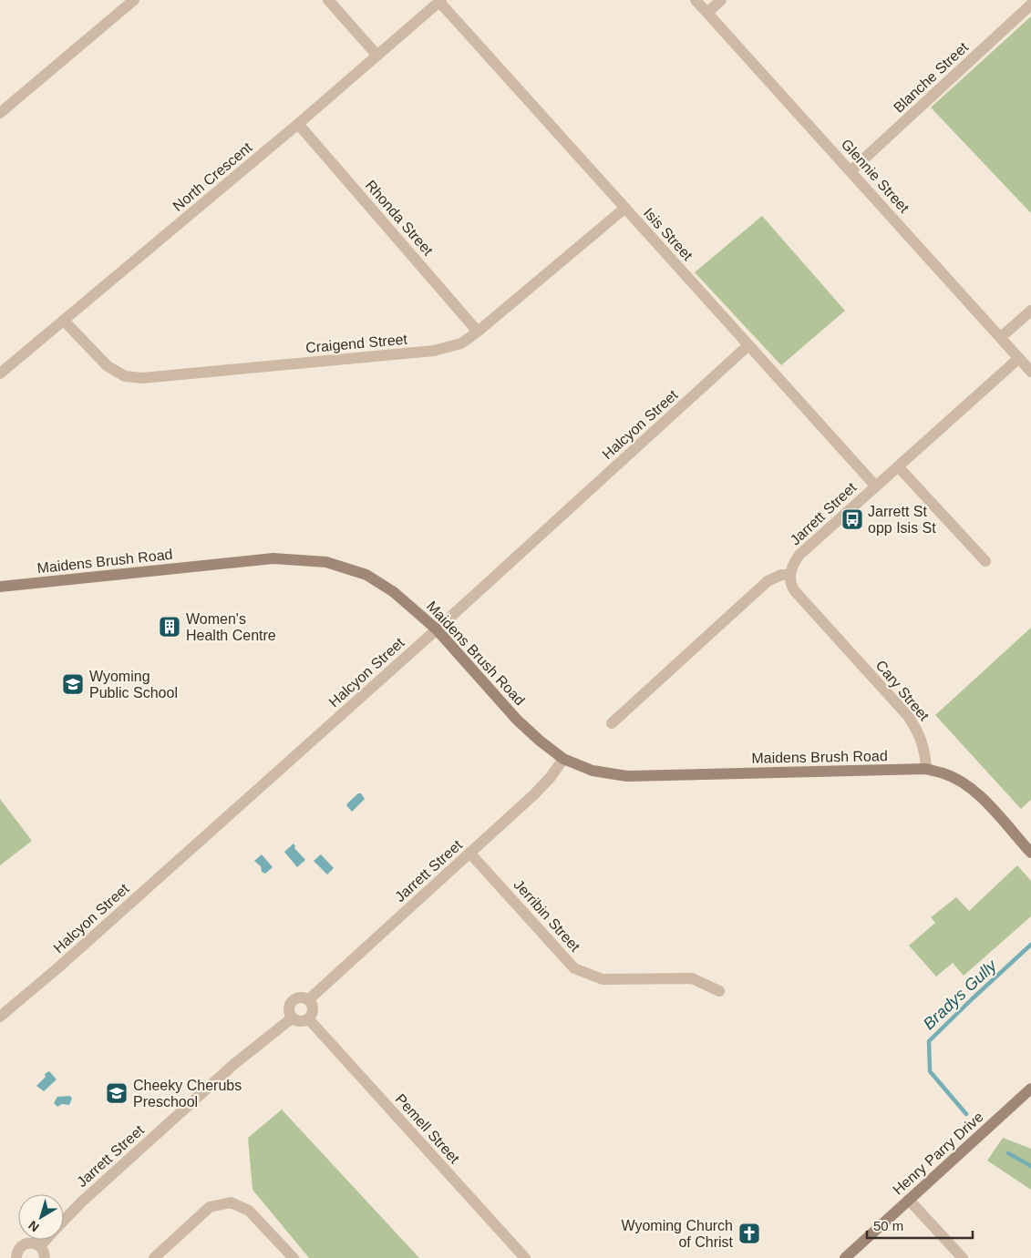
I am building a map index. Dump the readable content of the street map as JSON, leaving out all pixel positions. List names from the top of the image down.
{
  "streets": {
    "street": [
      "Blanche Street",
      "Glennie Street",
      "North Crescent",
      "Rhonda Street",
      "Isis Street",
      "Craigend Street",
      "Halcyon Street",
      "Jarrett Street",
      "Maidens Brush Road",
      "Cary Street",
      "Jerribin Street",
      "Pemell Street",
      "Henry Parry Drive"
    ]
  },
  "crossings": [
    ["Blanche Street", "Glennie Street"],
    ["Glennie Street", "Jarrett Street"],
    ["North Crescent", "Rhonda Street"],
    ["North Crescent", "Isis Street"],
    ["North Crescent", "Craigend Street"],
    ["Rhonda Street", "Craigend Street"],
    ["Isis Street", "Craigend Street"],
    ["Isis Street", "Halcyon Street"],
    ["Isis Street", "Jarrett Street"],
    ["Halcyon Street", "Maidens Brush Road"],
    ["Jarrett Street", "Maidens Brush Road"],
    ["Jarrett Street", "Cary Street"],
    ["Jarrett Street", "Jerribin Street"],
    ["Jarrett Street", "Pemell Street"],
    ["Maidens Brush Road", "Cary Street"]
  ],
  "water": ["Bradys Gully"],
  "places": {
    "bus stop": ["Jarrett St opp Isis St"],
    "building": ["Women's Health Centre"],
    "school or university": ["Wyoming Public School", "Cheeky Cherubs Preschool"],
    "church": ["Wyoming Church of Christ"]
  },
  "scale_bar": "50 m",
  "north": "bottom left"
}
